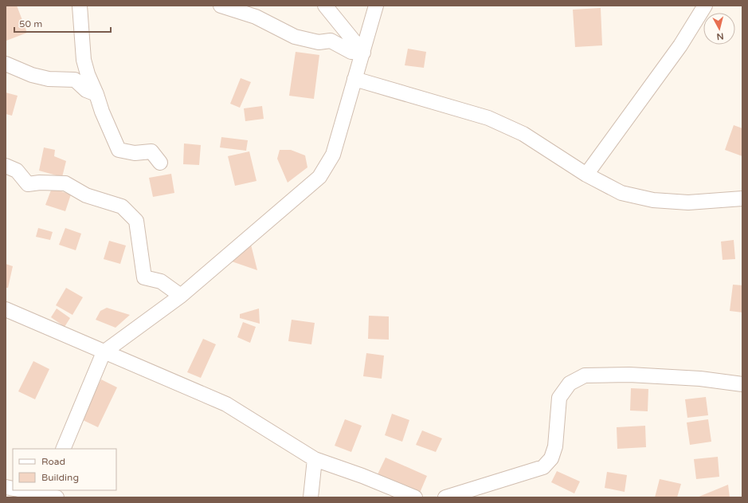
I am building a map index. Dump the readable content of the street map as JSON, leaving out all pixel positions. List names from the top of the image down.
{
  "legend": ["Road", "Building"],
  "scale_bar": "50 m",
  "north": "bottom"
}
